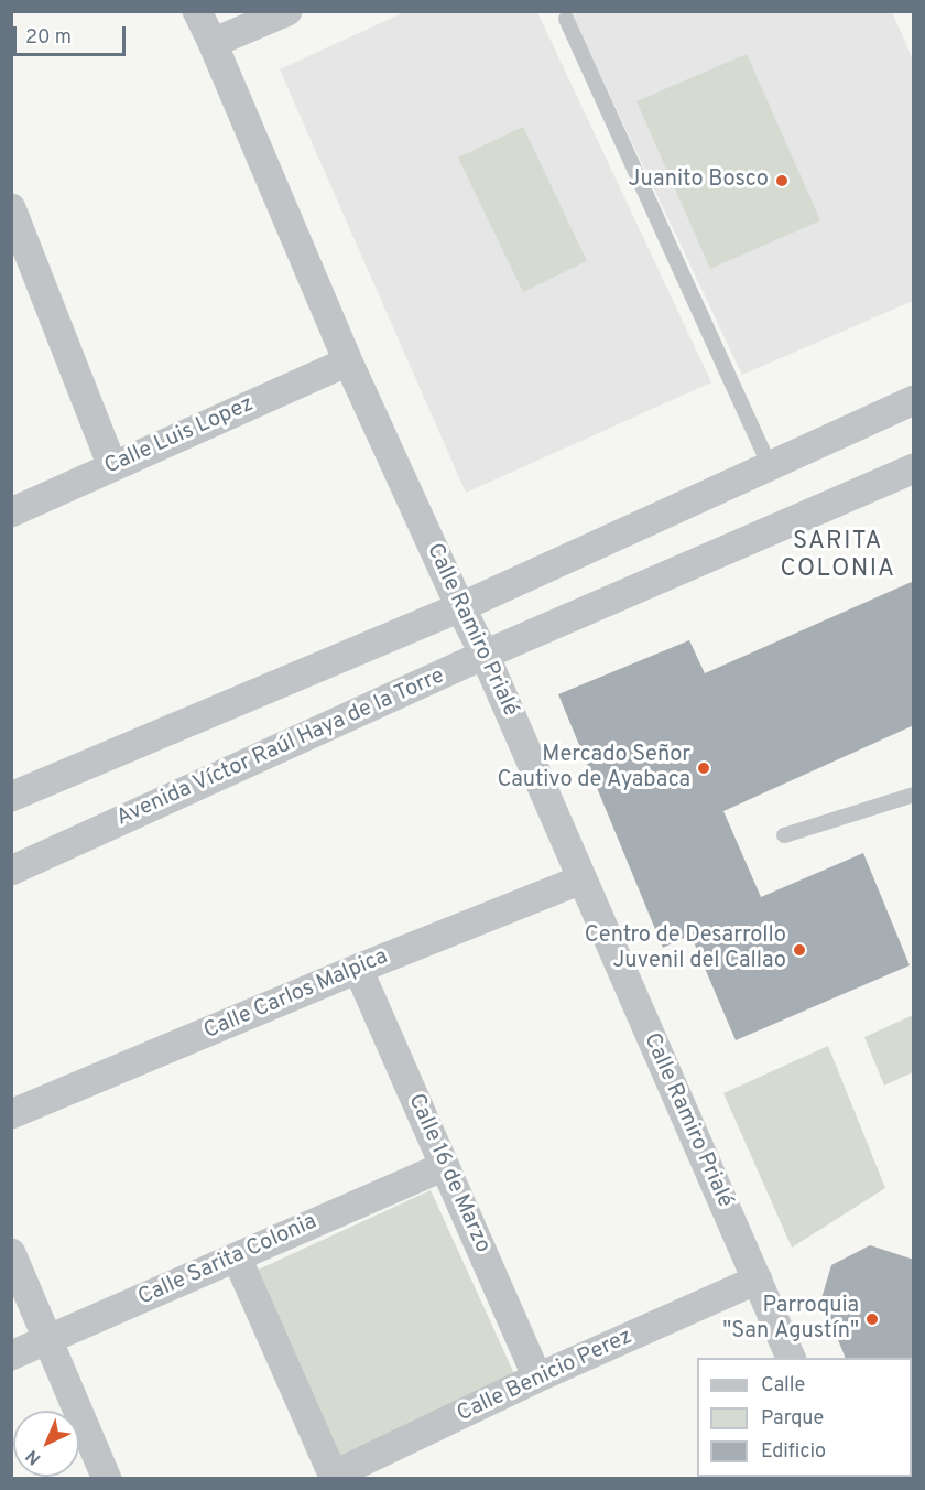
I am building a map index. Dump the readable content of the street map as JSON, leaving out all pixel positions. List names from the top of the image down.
{
  "streets": {
    "street": [
      "Calle Luis Lopez",
      "Calle Ramiro Prialé",
      "Avenida Víctor Raúl Haya de la Torre",
      "Calle Carlos Malpica",
      "Calle 16 de Marzo",
      "Calle Sarita Colonia",
      "Calle Benicio Perez"
    ]
  },
  "crossings": [
    ["Calle Luis Lopez", "Calle Ramiro Prialé"],
    ["Calle Ramiro Prialé", "Avenida Víctor Raúl Haya de la Torre"],
    ["Calle Ramiro Prialé", "Calle Carlos Malpica"],
    ["Calle Ramiro Prialé", "Calle Benicio Perez"],
    ["Calle Carlos Malpica", "Calle 16 de Marzo"],
    ["Calle 16 de Marzo", "Calle Sarita Colonia"],
    ["Calle 16 de Marzo", "Calle Benicio Perez"]
  ],
  "districts": ["SARITA COLONIA"],
  "places": [
    "Juanito Bosco",
    "Mercado Señor Cautivo de Ayabaca",
    "Centro de Desarrollo Juvenil del Callao",
    "Parroquia \"San Agustín\""
  ],
  "legend": ["Calle", "Parque", "Edificio"],
  "scale_bar": "20 m",
  "north": "bottom left"
}
